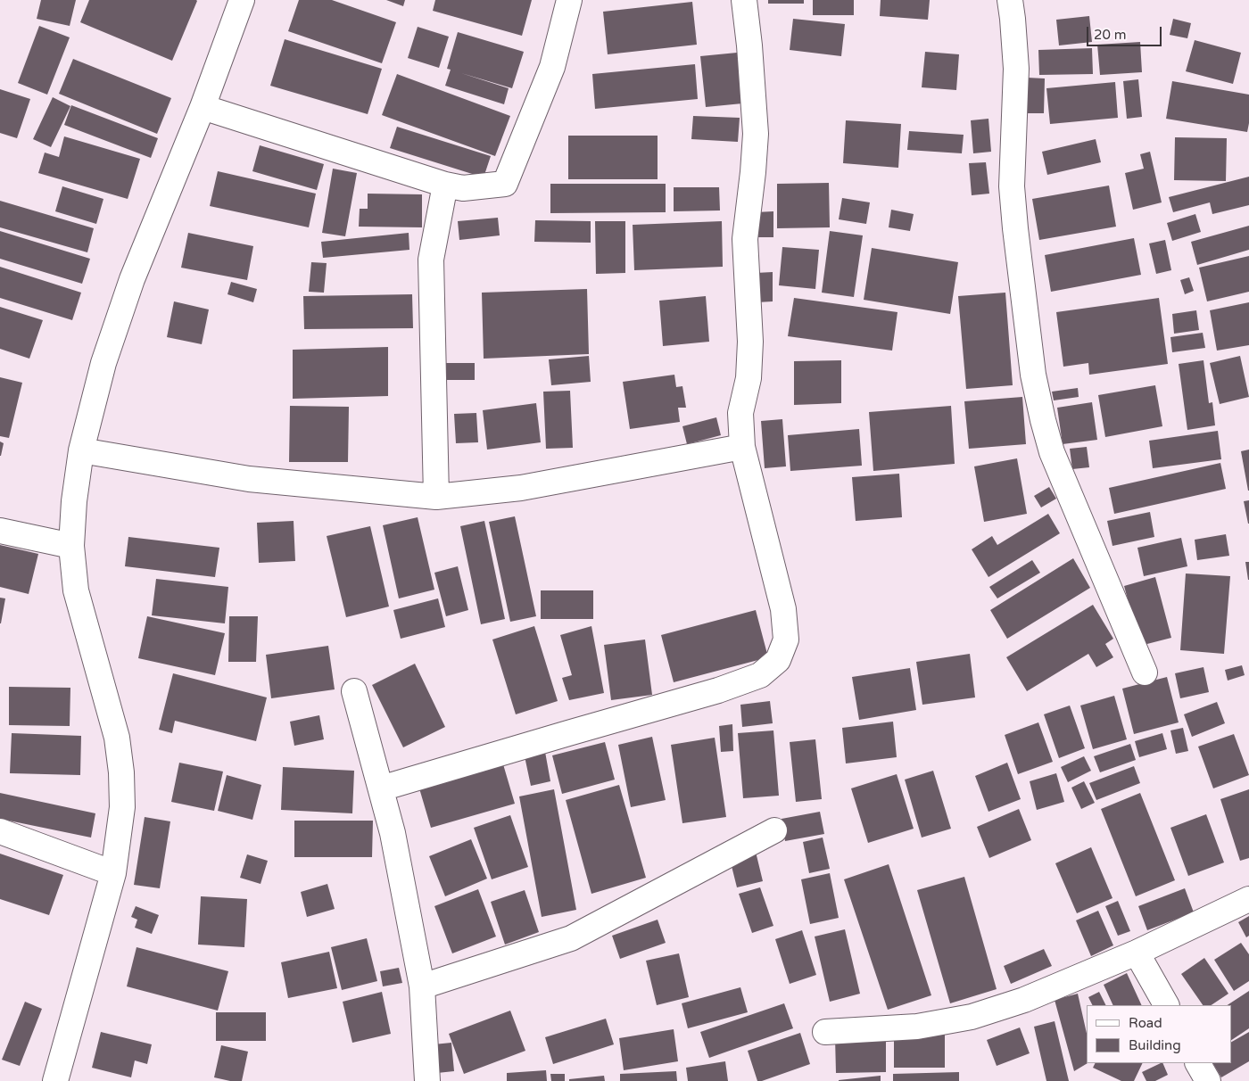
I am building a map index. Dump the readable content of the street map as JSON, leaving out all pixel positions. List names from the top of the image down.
{
  "legend": ["Road", "Building"],
  "scale_bar": "20 m"
}
